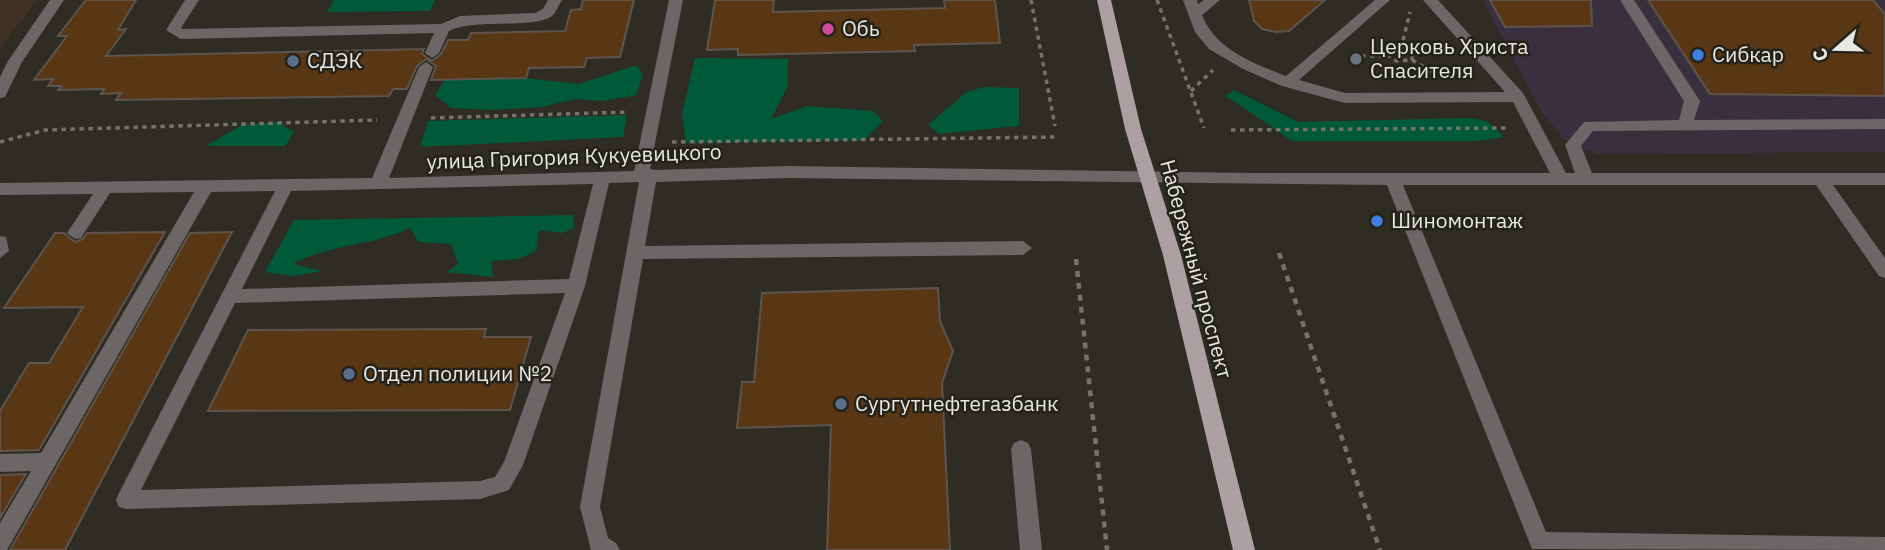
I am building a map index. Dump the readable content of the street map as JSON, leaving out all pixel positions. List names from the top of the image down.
{
  "streets": {
    "main road": ["Набережный проспект"],
    "street": ["улица Григория Кукуевицкого"]
  },
  "crossings": [
    ["улица Григория Кукуевицкого", "Набережный проспект"]
  ],
  "places": [
    "Обь",
    "Сибкар",
    "Церковь Христа Спасителя",
    "СДЭК",
    "Шиномонтаж",
    "Отдел полиции №2",
    "Сургутнефтегазбанк"
  ],
  "north": "left"
}
